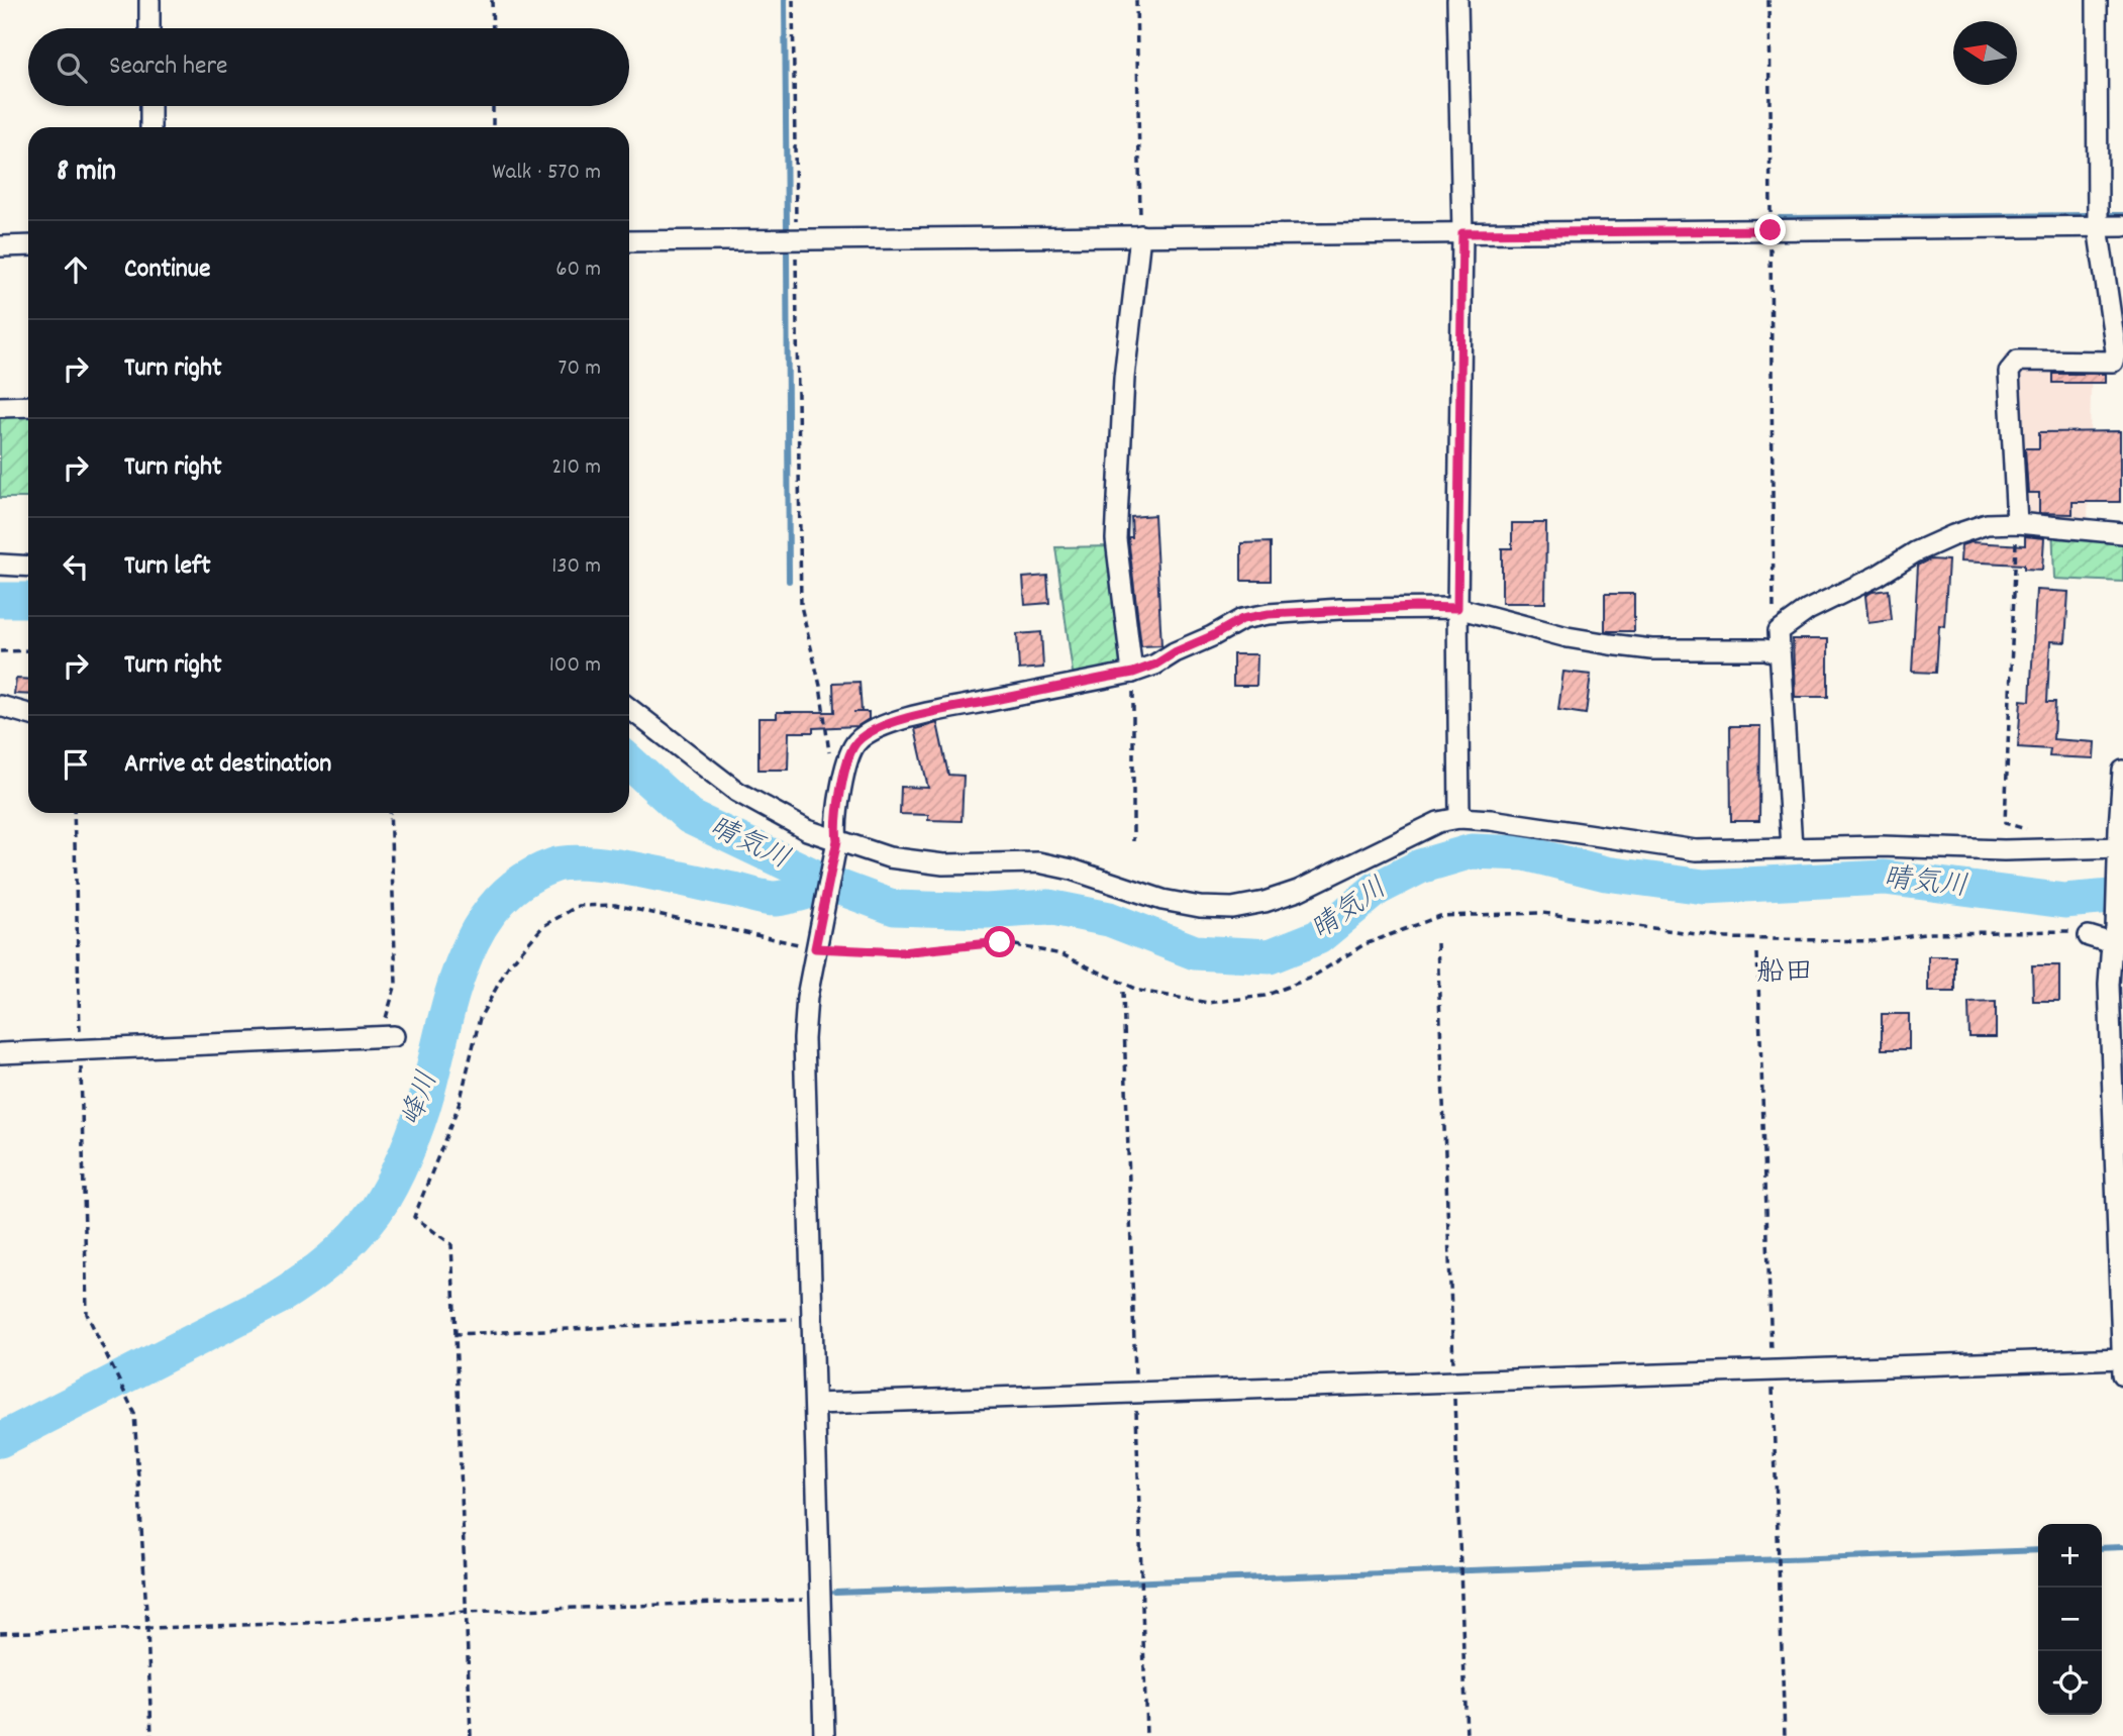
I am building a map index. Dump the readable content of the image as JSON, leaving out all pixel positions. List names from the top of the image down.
{
  "districts": ["船田"],
  "water": ["晴気川", "峰川"],
  "north": "left",
  "page": {
    "search": "Search here",
    "heading": ["8 min", "Walk · 570 m"],
    "list": [
      ["Continue", "60 m"],
      ["Turn right", "70 m"],
      ["Turn right", "210 m"],
      ["Turn left", "130 m"],
      ["Turn right", "100 m"],
      "Arrive at destination"
    ],
    "map_buttons": ["+", "−"]
  }
}
